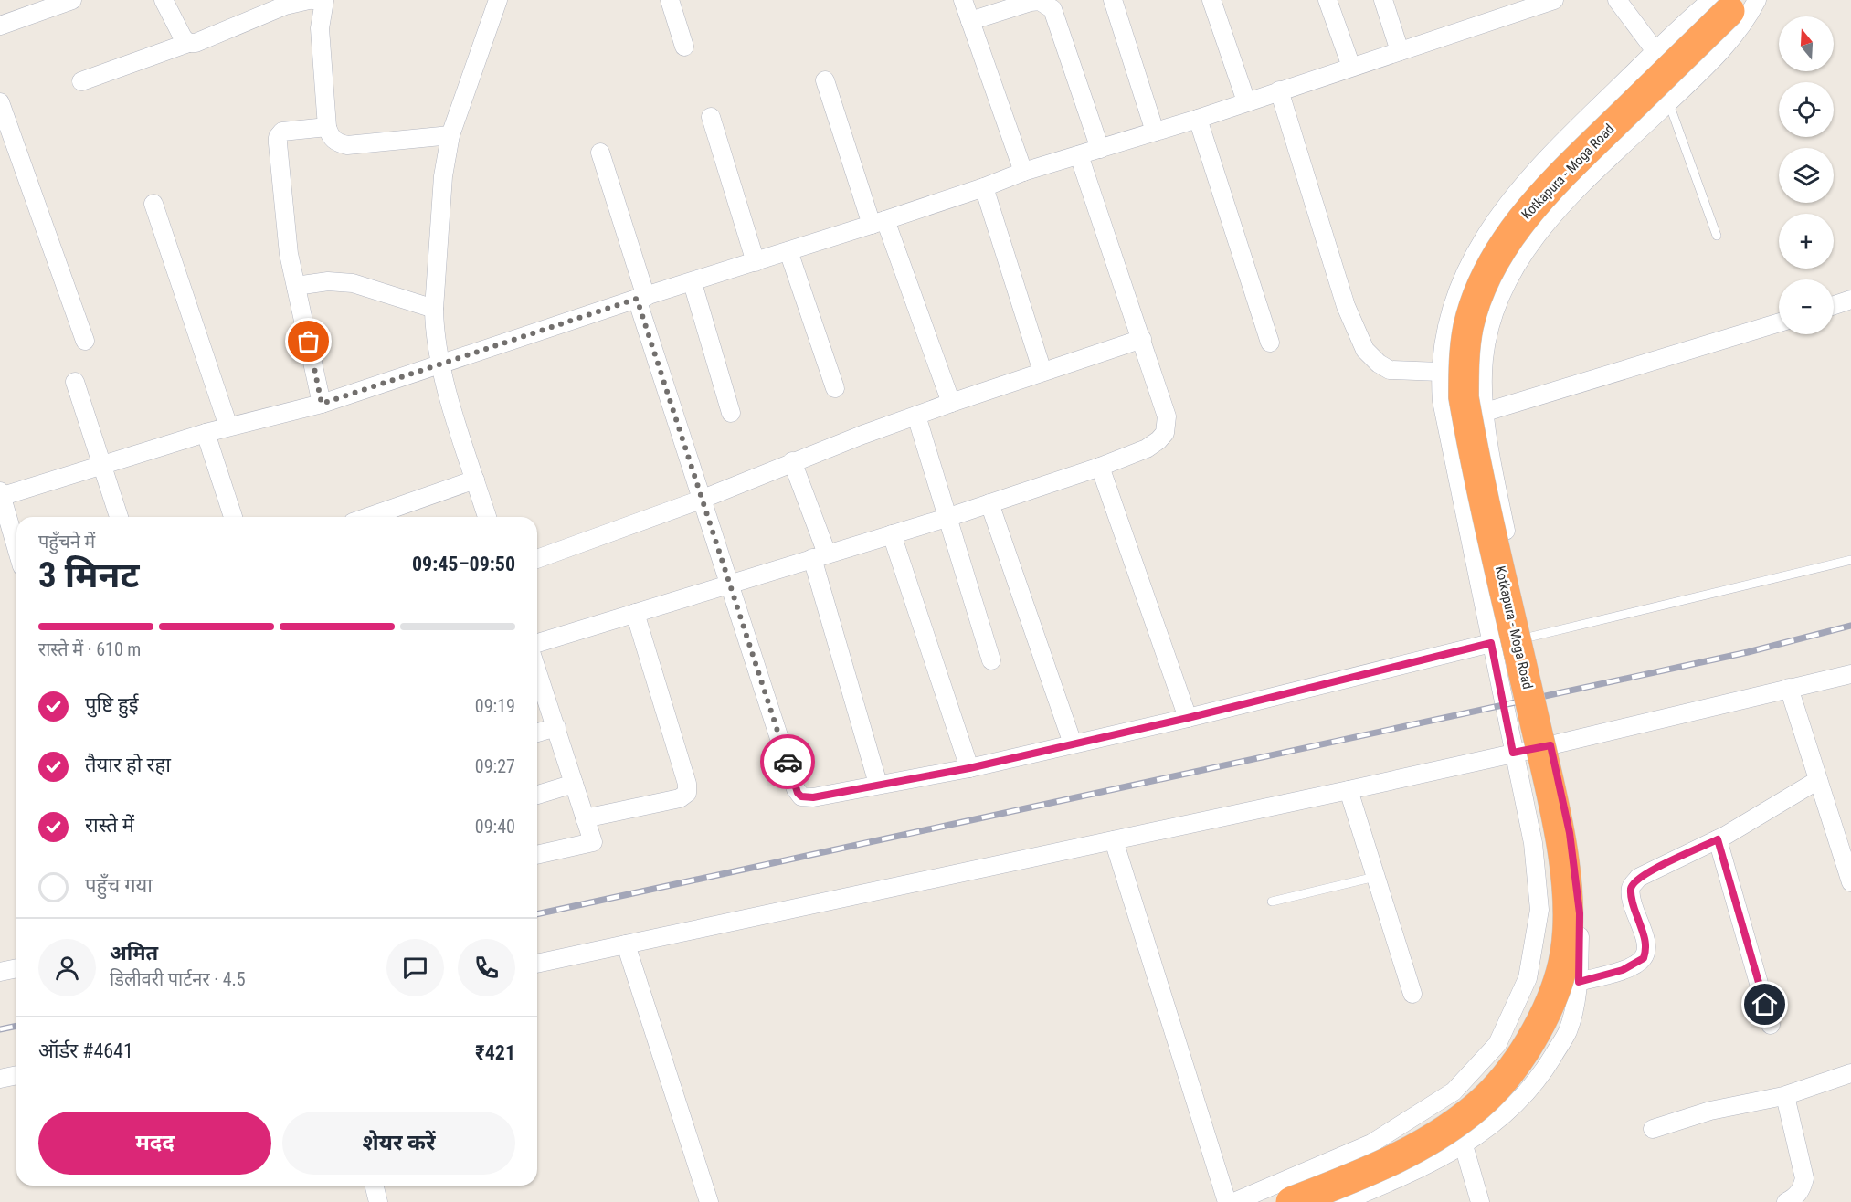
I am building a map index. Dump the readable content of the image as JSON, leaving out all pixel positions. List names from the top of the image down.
{
  "streets": {
    "highway": ["Kotkapura - Moga Road"]
  },
  "north": "top",
  "page": {
    "map_buttons": ["+", "−"],
    "heading": ["3 मिनट", "पहुँचने में", "09:45–09:50"],
    "panel": [
      "अमित",
      "डिलीवरी पार्टनर · 4.5",
      "ऑर्डर #4641",
      "₹421"
    ],
    "bar": "रास्ते में · 610 m",
    "list": [
      ["पुष्टि हुई", "09:19"],
      ["तैयार हो रहा", "09:27"],
      ["रास्ते में", "09:40"],
      "पहुँच गया"
    ],
    "buttons": ["मदद", "शेयर करें"]
  }
}
